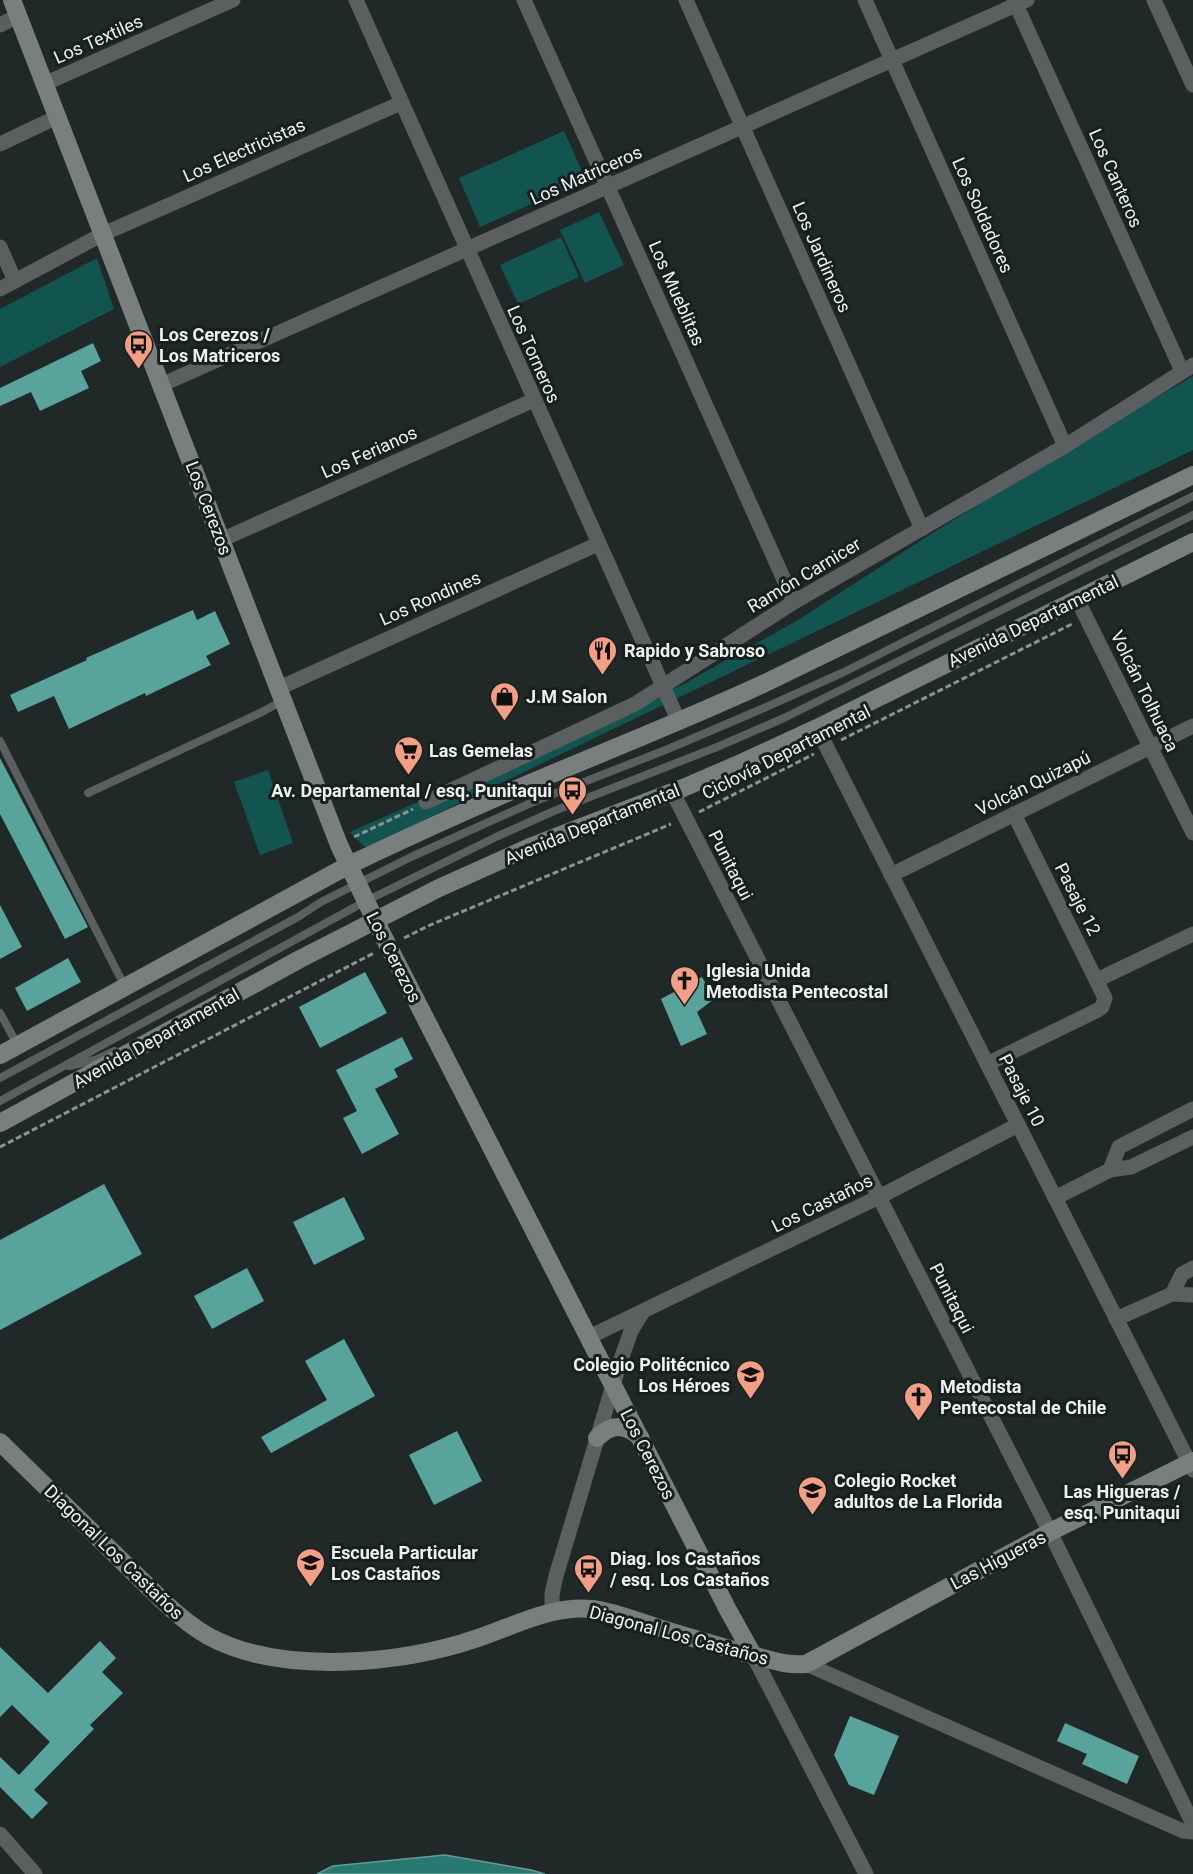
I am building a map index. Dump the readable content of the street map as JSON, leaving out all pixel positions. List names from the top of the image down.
{
  "streets": {
    "street": [
      "Los Textiles",
      "Los Electricistas",
      "Los Matriceros",
      "Los Canteros",
      "Los Soldadores",
      "Los Jardineros",
      "Los Mueblitas",
      "Los Torneros",
      "Los Ferianos",
      "Los Cerezos",
      "Ramón Carnicer",
      "Los Rondines",
      "Avenida Departamental",
      "Volcán Tolhuaca",
      "Volcán Quizapú",
      "Punitaqui",
      "Pasaje 12",
      "Pasaje 10",
      "Los Castaños",
      "Diagonal Los Castaños",
      "Las Higueras"
    ],
    "path": ["Ciclovía Departamental"]
  },
  "crossings": [
    ["Los Textiles", "Los Cerezos"],
    ["Los Electricistas", "Los Torneros"],
    ["Los Electricistas", "Los Cerezos"],
    ["Los Matriceros", "Los Canteros"],
    ["Los Matriceros", "Los Soldadores"],
    ["Los Matriceros", "Los Jardineros"],
    ["Los Matriceros", "Los Mueblitas"],
    ["Los Matriceros", "Los Torneros"],
    ["Los Matriceros", "Los Cerezos"],
    ["Los Canteros", "Ramón Carnicer"],
    ["Los Soldadores", "Ramón Carnicer"],
    ["Los Jardineros", "Ramón Carnicer"],
    ["Los Mueblitas", "Ramón Carnicer"],
    ["Los Torneros", "Los Ferianos"],
    ["Los Torneros", "Ramón Carnicer"],
    ["Los Torneros", "Los Rondines"],
    ["Los Ferianos", "Los Cerezos"],
    ["Los Cerezos", "Los Rondines"],
    ["Los Cerezos", "Avenida Departamental"],
    ["Los Cerezos", "Ciclovía Departamental"],
    ["Los Cerezos", "Los Castaños"],
    ["Los Cerezos", "Diagonal Los Castaños"],
    ["Avenida Departamental", "Volcán Tolhuaca"],
    ["Avenida Departamental", "Punitaqui"],
    ["Avenida Departamental", "Pasaje 10"],
    ["Volcán Tolhuaca", "Ciclovía Departamental"],
    ["Volcán Tolhuaca", "Volcán Quizapú"],
    ["Ciclovía Departamental", "Punitaqui"],
    ["Ciclovía Departamental", "Pasaje 10"],
    ["Volcán Quizapú", "Pasaje 12"],
    ["Volcán Quizapú", "Pasaje 10"],
    ["Punitaqui", "Los Castaños"],
    ["Punitaqui", "Las Higueras"],
    ["Pasaje 12", "Pasaje 10"],
    ["Pasaje 10", "Los Castaños"],
    ["Pasaje 10", "Las Higueras"],
    ["Diagonal Los Castaños", "Las Higueras"]
  ],
  "places": {
    "bus stop": [
      "Los Cerezos / Los Matriceros",
      "Av. Departamental / esq. Punitaqui",
      "Las Higueras / esq. Punitaqui",
      "Diag. los Castaños / esq. Los Castaños"
    ],
    "restaurant": ["Rapido y Sabroso"],
    "shop": ["J.M Salon"],
    "supermarket": ["Las Gemelas"],
    "church": ["Iglesia Unida Metodista Pentecostal", "Metodista Pentecostal de Chile"],
    "school or university": ["Colegio Politécnico Los Héroes", "Colegio Rocket adultos de La Florida", "Escuela Particular Los Castaños"]
  }
}
